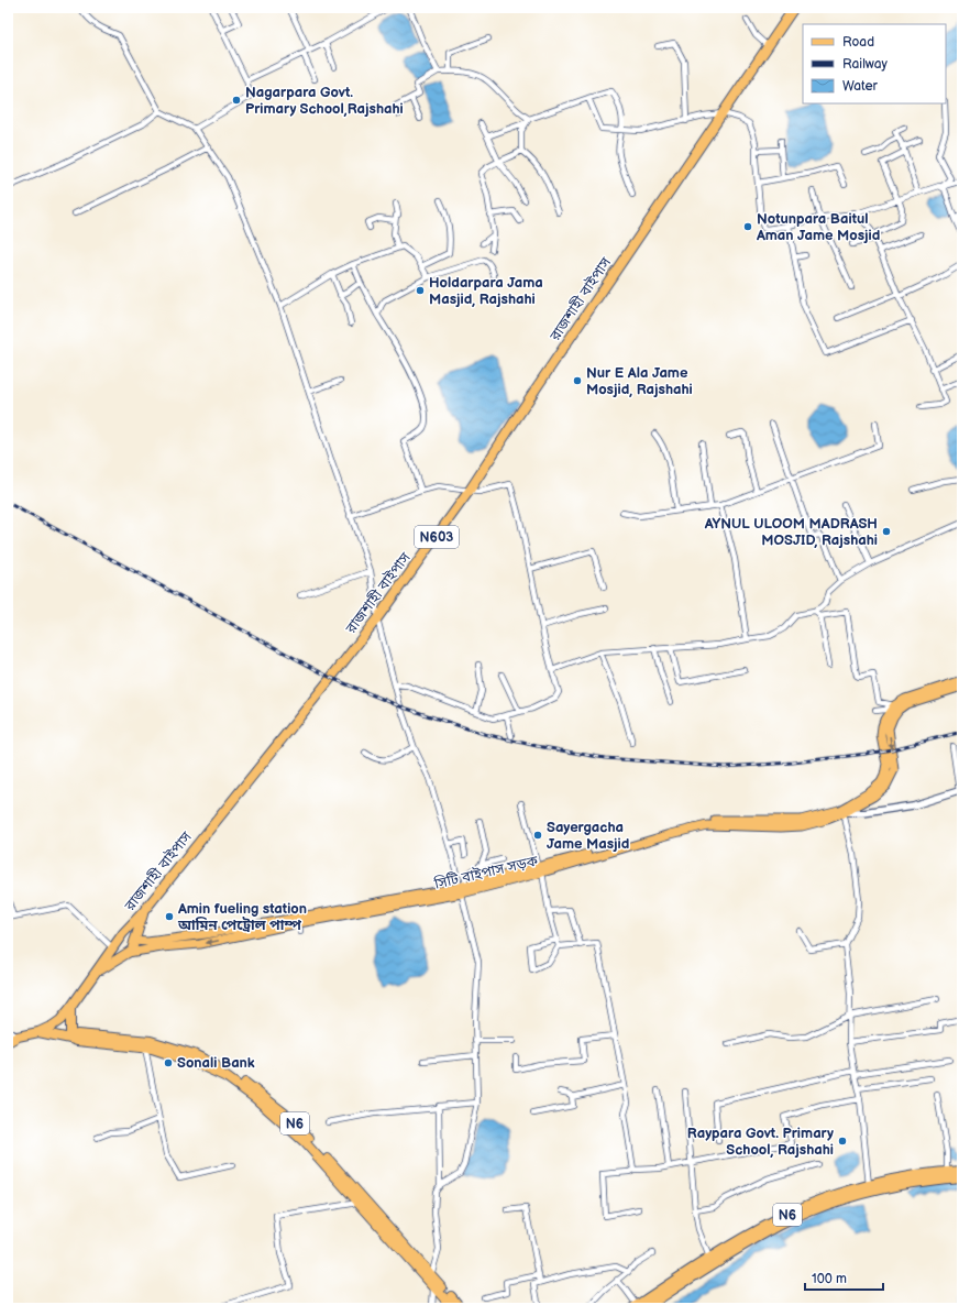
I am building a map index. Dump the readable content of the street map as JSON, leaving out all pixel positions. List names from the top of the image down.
{
  "streets": {
    "highway": [
      "রাজশাহী বাইপাস",
      "N603",
      "সিটি বাইপাস সড়ক",
      "N6"
    ]
  },
  "crossings": [
    ["রাজশাহী বাইপাস", "সিটি বাইপাস সড়ক"],
    ["রাজশাহী বাইপাস", "N6"]
  ],
  "places": [
    "Nagarpara Govt. Primary School,Rajshahi",
    "Notunpara Baitul Aman Jame Mosjid",
    "Holdarpara Jama Masjid, Rajshahi",
    "Nur E Ala Jame Mosjid, Rajshahi",
    "AYNUL ULOOM MADRASH MOSJID, Rajshahi",
    "Sayergacha Jame Masjid",
    "Amin fueling station আমিন পেট্রোল পাম্প",
    "Sonali Bank",
    "Raypara Govt. Primary School, Rajshahi"
  ],
  "legend": ["Road", "Railway", "Water"],
  "scale_bar": "100 m"
}
